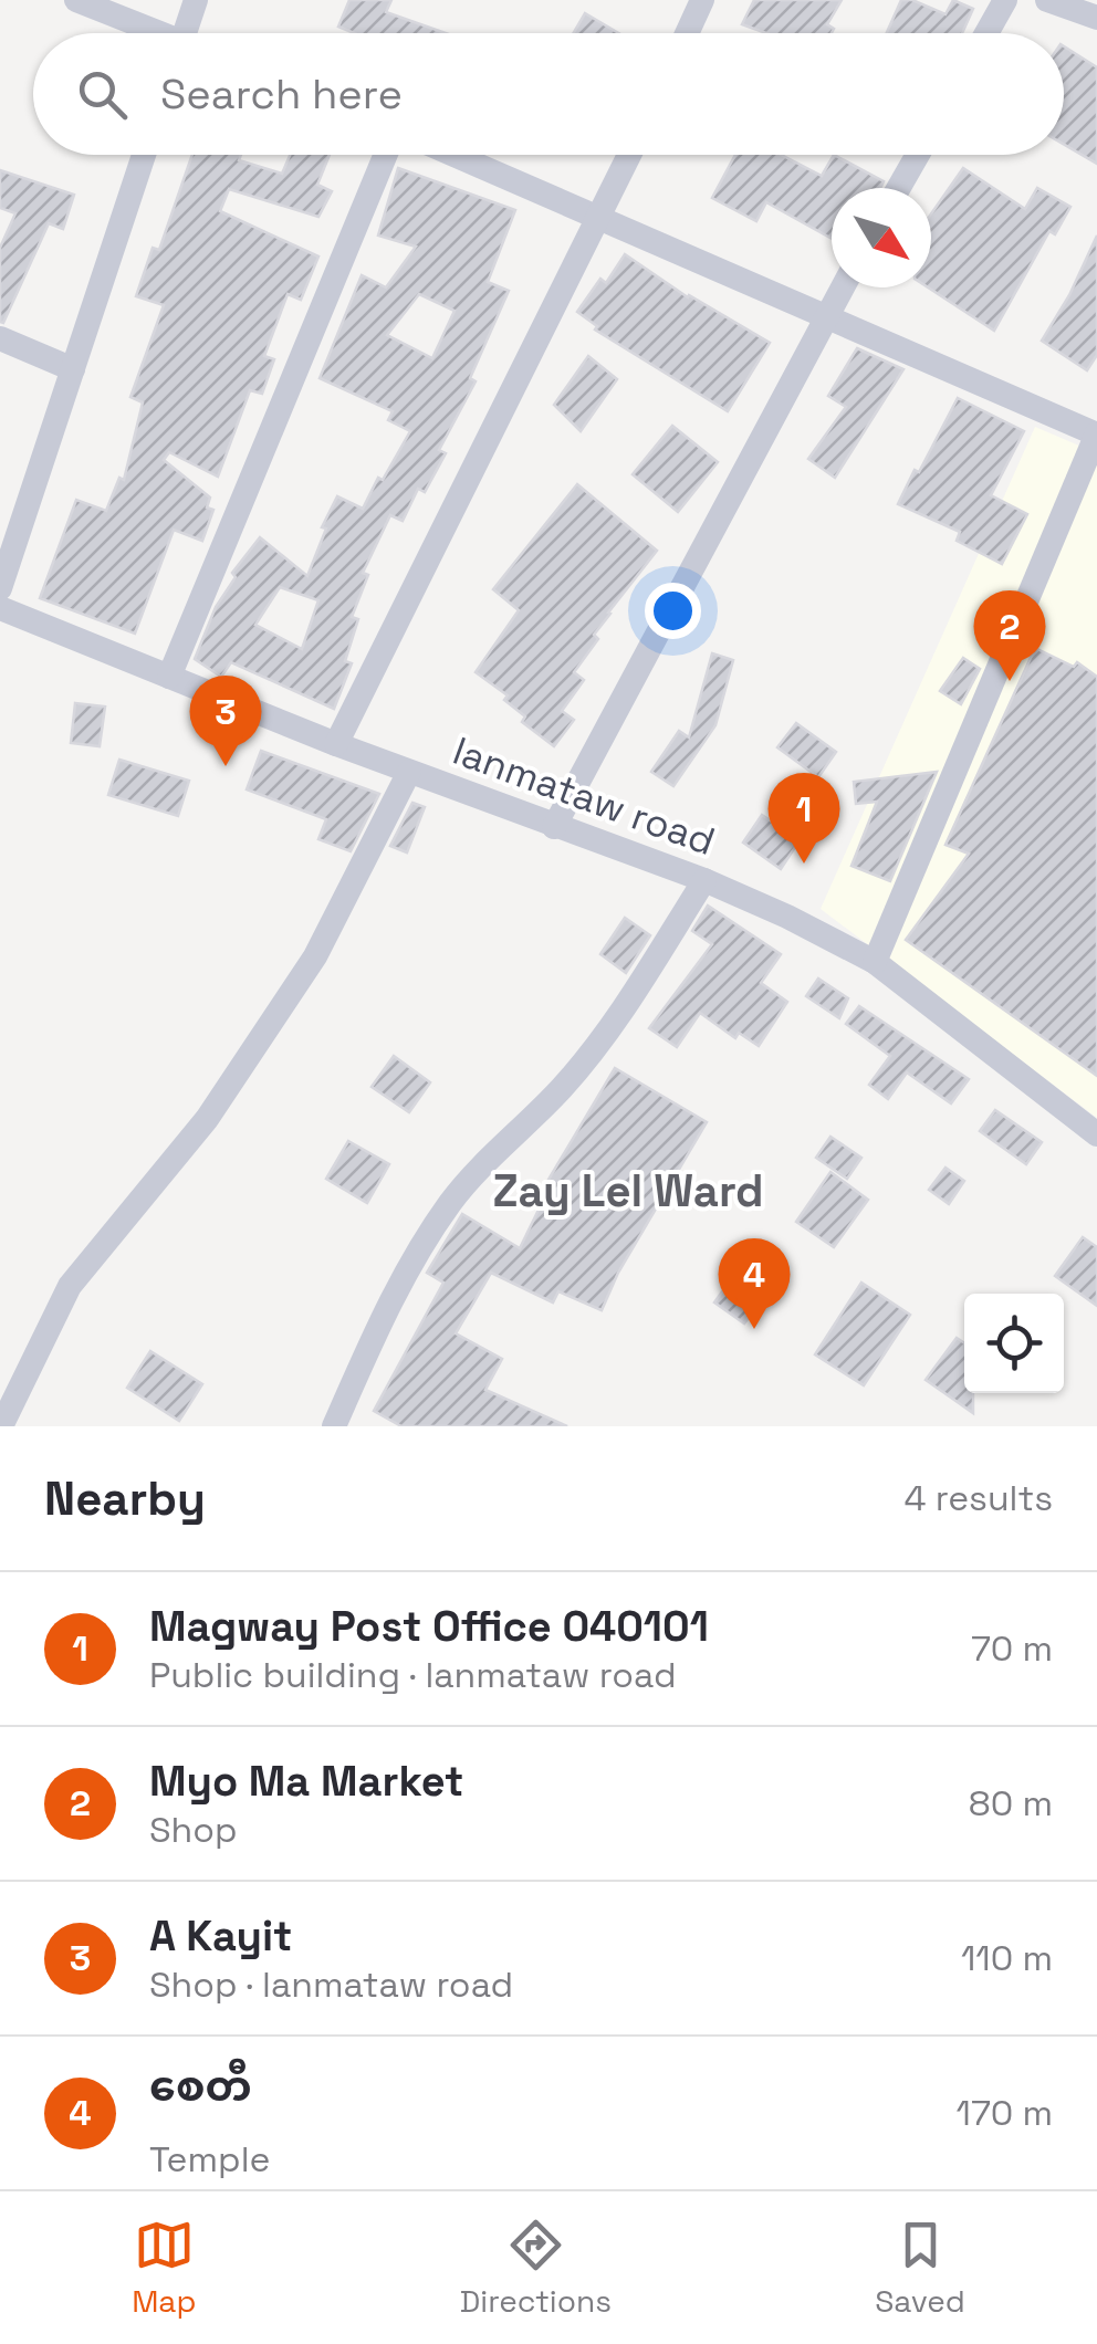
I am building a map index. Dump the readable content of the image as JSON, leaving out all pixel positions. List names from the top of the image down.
{
  "streets": {
    "street": ["lanmataw road"]
  },
  "districts": ["Zay Lel Ward"],
  "north": "bottom right",
  "page": {
    "search": "Search here",
    "pins": [
      "2",
      "3",
      "1",
      "4"
    ],
    "heading": ["Nearby", "4 results"],
    "list": [
      {
        "mark": "1",
        "name": "Magway Post Office 040101",
        "note": "Public building · lanmataw road",
        "value": "70 m"
      },
      {
        "mark": "2",
        "name": "Myo Ma Market",
        "note": "Shop",
        "value": "80 m"
      },
      {
        "mark": "3",
        "name": "A Kayit",
        "note": "Shop · lanmataw road",
        "value": "110 m"
      },
      {
        "mark": "4",
        "name": "စေတီ",
        "note": "Temple",
        "value": "170 m"
      }
    ],
    "nav": ["Map", "Directions", "Saved"]
  }
}
